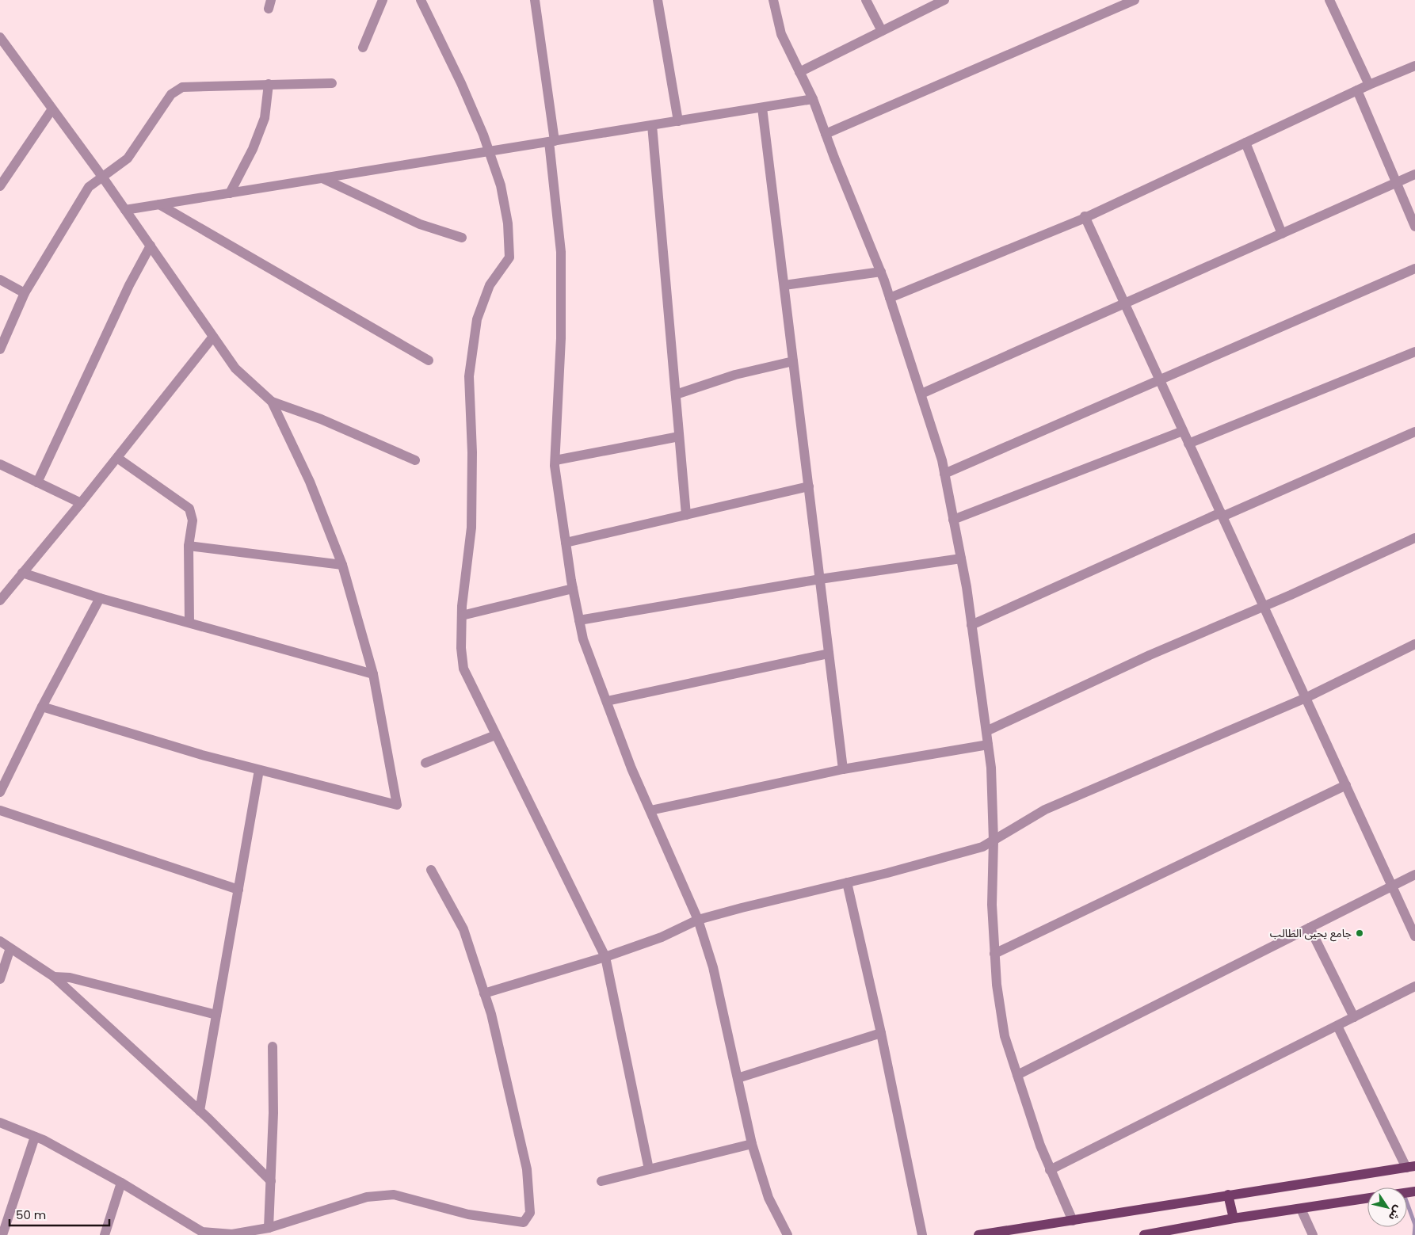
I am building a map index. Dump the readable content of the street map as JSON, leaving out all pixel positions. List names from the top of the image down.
{
  "places": ["جامع يحيى الطالب"],
  "scale_bar": "50 m",
  "north": "bottom right"
}
